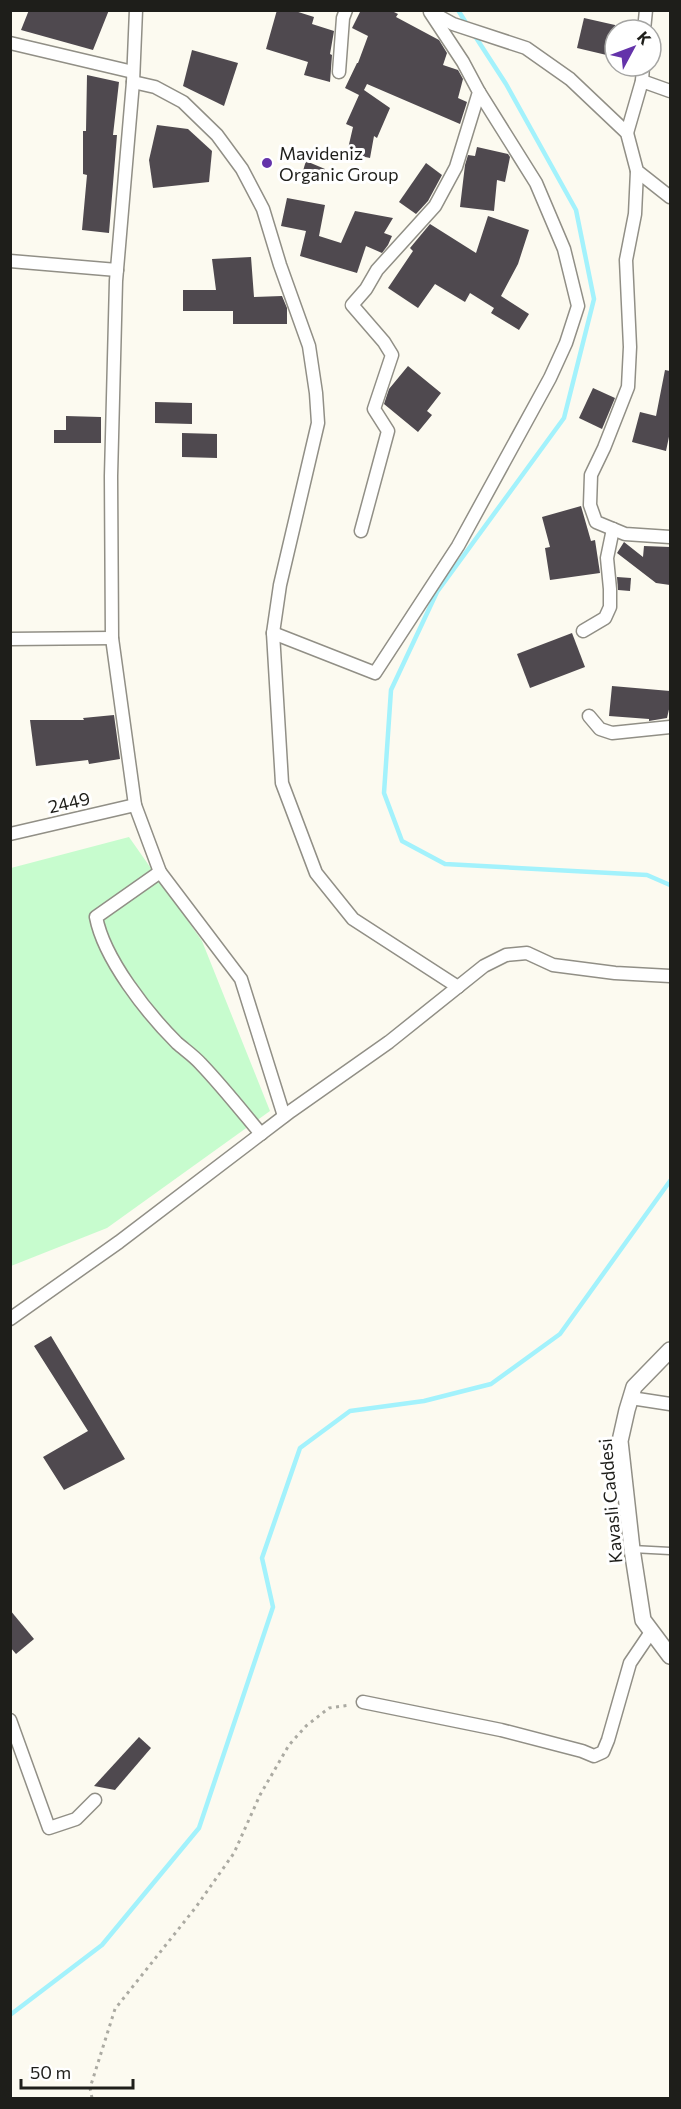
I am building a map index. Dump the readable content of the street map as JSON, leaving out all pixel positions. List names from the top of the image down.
{
  "streets": {
    "street": ["2449", "Kavasli Caddesi"]
  },
  "places": ["Mavideniz Organic Group"],
  "scale_bar": "50 m",
  "north": "top right"
}
